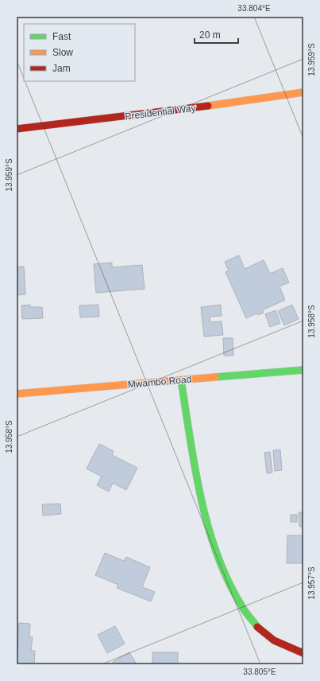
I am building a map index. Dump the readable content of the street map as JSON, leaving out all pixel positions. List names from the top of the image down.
{
  "streets": {
    "street": ["Presidential Way", "Mwambo Road"]
  },
  "legend": ["Fast", "Slow", "Jam"],
  "scale_bar": "20 m",
  "coordinates": [
    "33.804°E",
    "13.959°S",
    "13.958°S",
    "13.957°S",
    "33.805°E"
  ]
}
